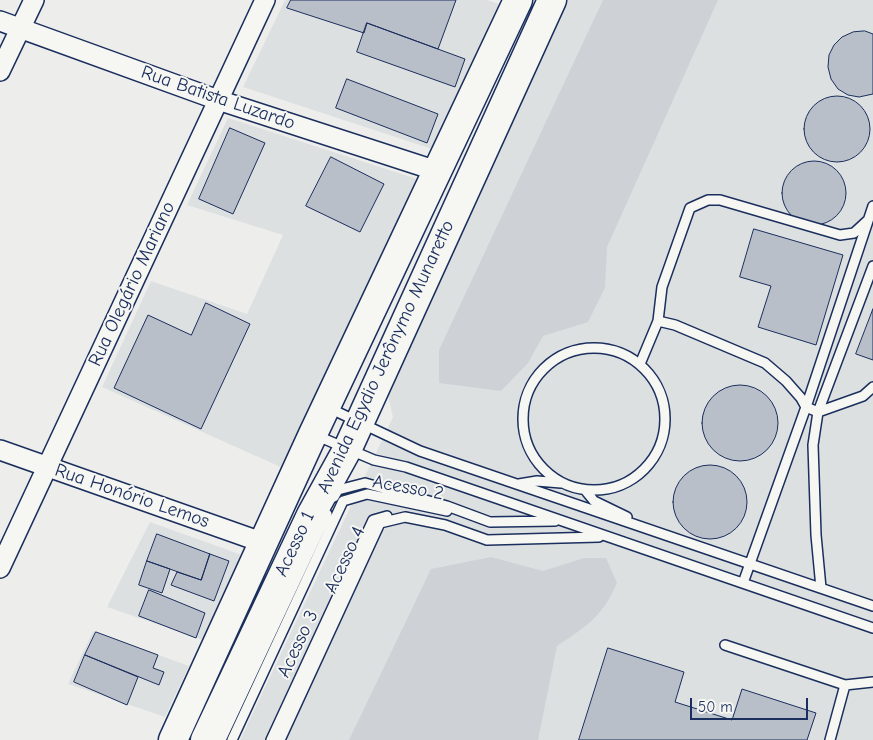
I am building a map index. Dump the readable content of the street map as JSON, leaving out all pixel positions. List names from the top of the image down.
{
  "streets": {
    "main road": ["Avenida Egydio Jerônymo Munaretto"],
    "street": ["Rua Batista Luzardo", "Rua Olegário Mariano", "Rua Honório Lemos"],
    "lane": [
      "Acesso 2",
      "Acesso 1",
      "Acesso 4",
      "Acesso 3"
    ]
  },
  "crossings": [
    ["Rua Batista Luzardo", "Rua Olegário Mariano"],
    ["Rua Batista Luzardo", "Avenida Egydio Jerônymo Munaretto"],
    ["Rua Olegário Mariano", "Rua Honório Lemos"],
    ["Avenida Egydio Jerônymo Munaretto", "Rua Honório Lemos"]
  ],
  "scale_bar": "50 m"
}
